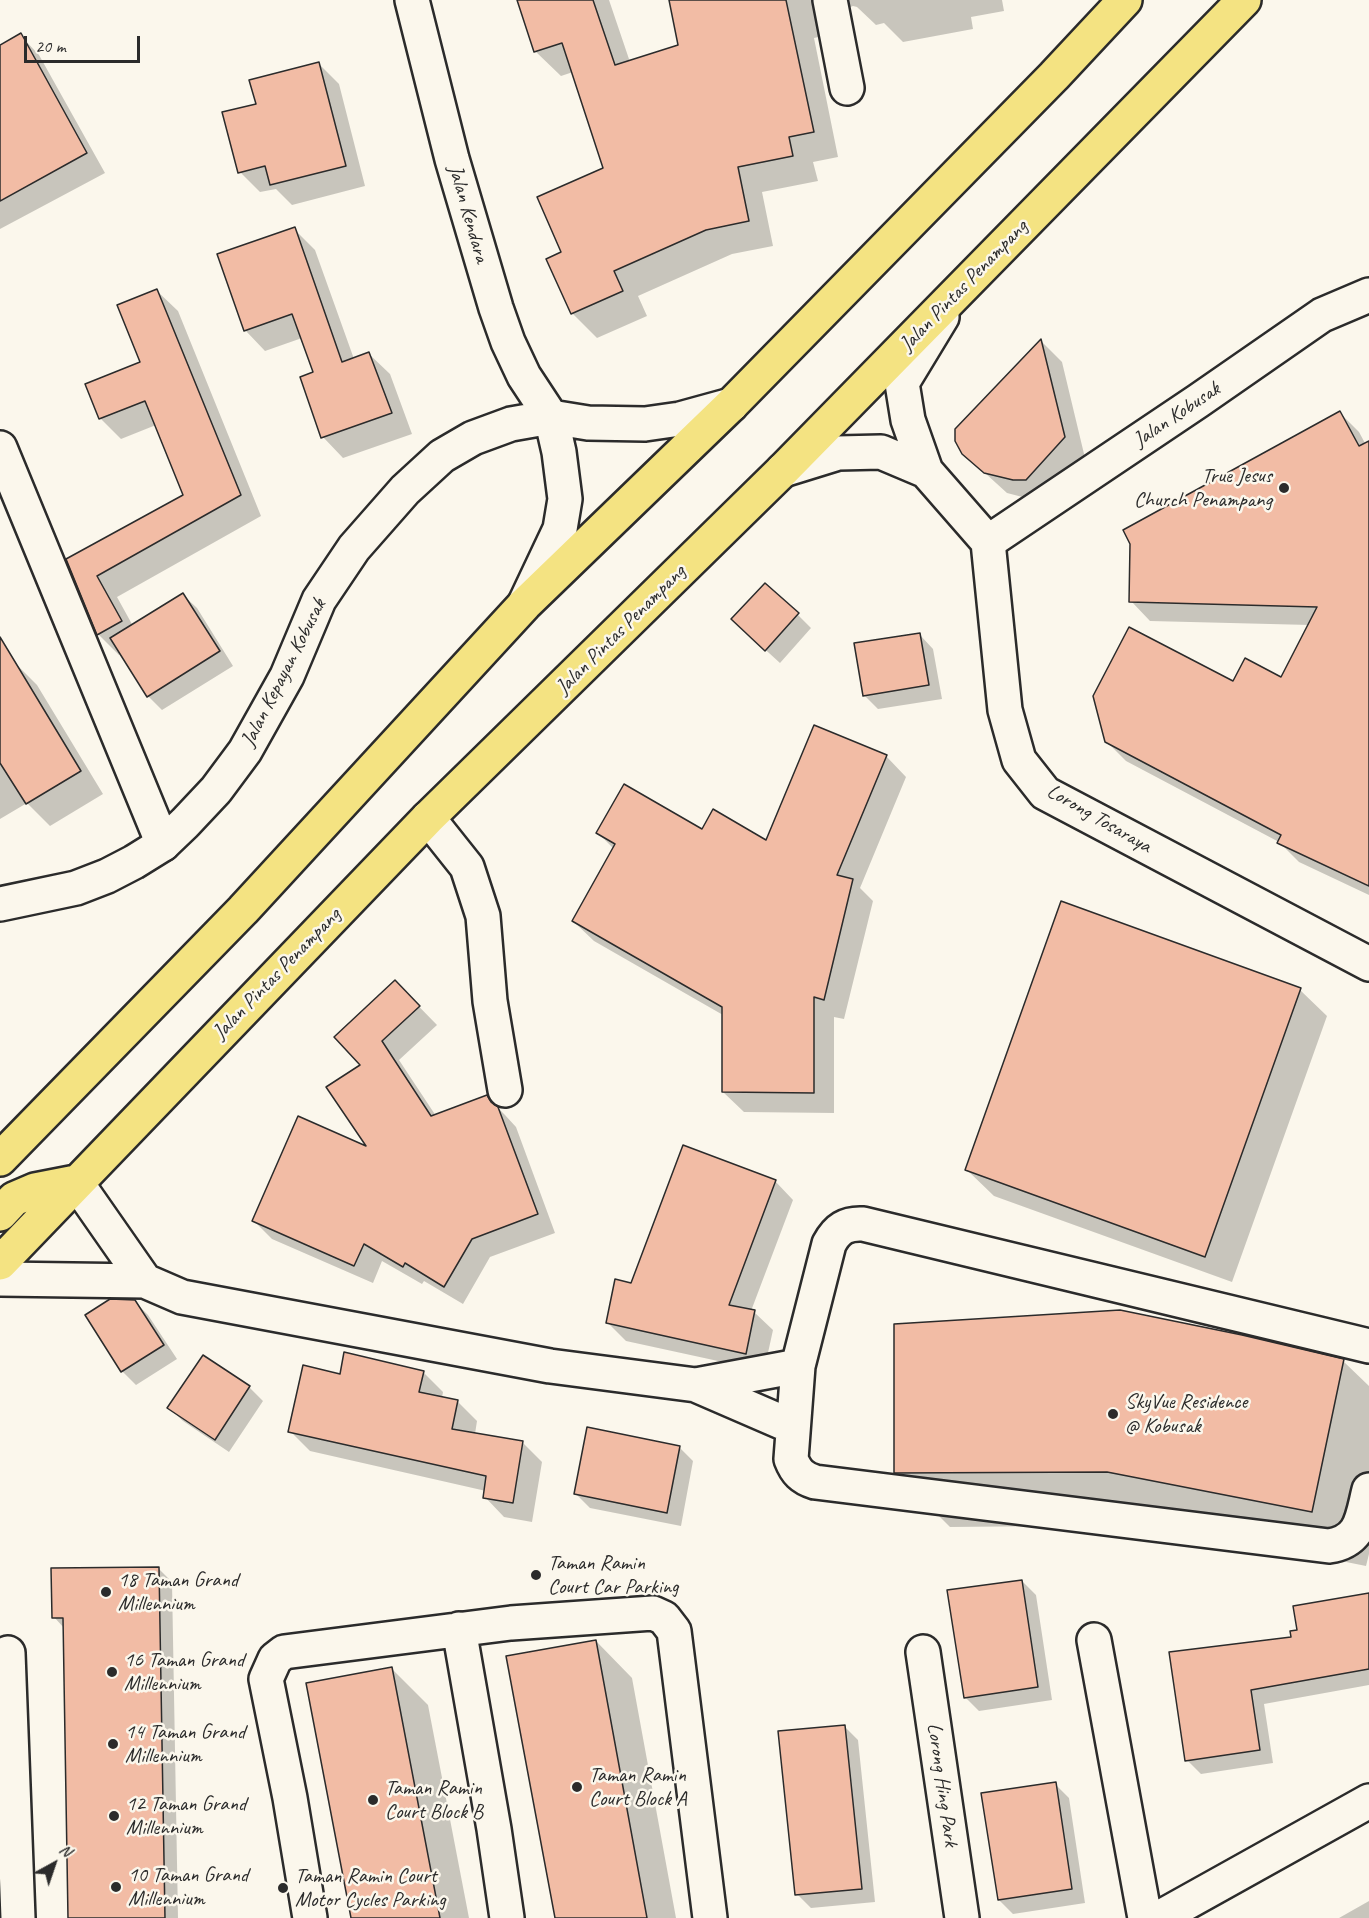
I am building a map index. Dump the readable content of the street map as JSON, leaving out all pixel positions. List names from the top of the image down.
{
  "streets": {
    "main road": ["Jalan Pintas Penampang"],
    "street": [
      "Jalan Kendara",
      "Jalan Kobusak",
      "Jalan Kepayan Kobusak",
      "Lorong Tosaraya",
      "Lorong Hing Park"
    ]
  },
  "crossings": [
    ["Jalan Kendara", "Jalan Kepayan Kobusak"],
    ["Jalan Kobusak", "Lorong Tosaraya"]
  ],
  "places": [
    "True Jesus Church Penampang",
    "SkyVue Residence @ Kobusak",
    "Taman Ramin Court Car Parking",
    "18 Taman Grand Millennium",
    "16 Taman Grand Millennium",
    "14 Taman Grand Millennium",
    "Taman Ramin Court Block A",
    "Taman Ramin Court Block B",
    "12 Taman Grand Millennium",
    "10 Taman Grand Millennium",
    "Taman Ramin Court Motor Cycles Parking"
  ],
  "scale_bar": "20 m",
  "north": "top right"
}
